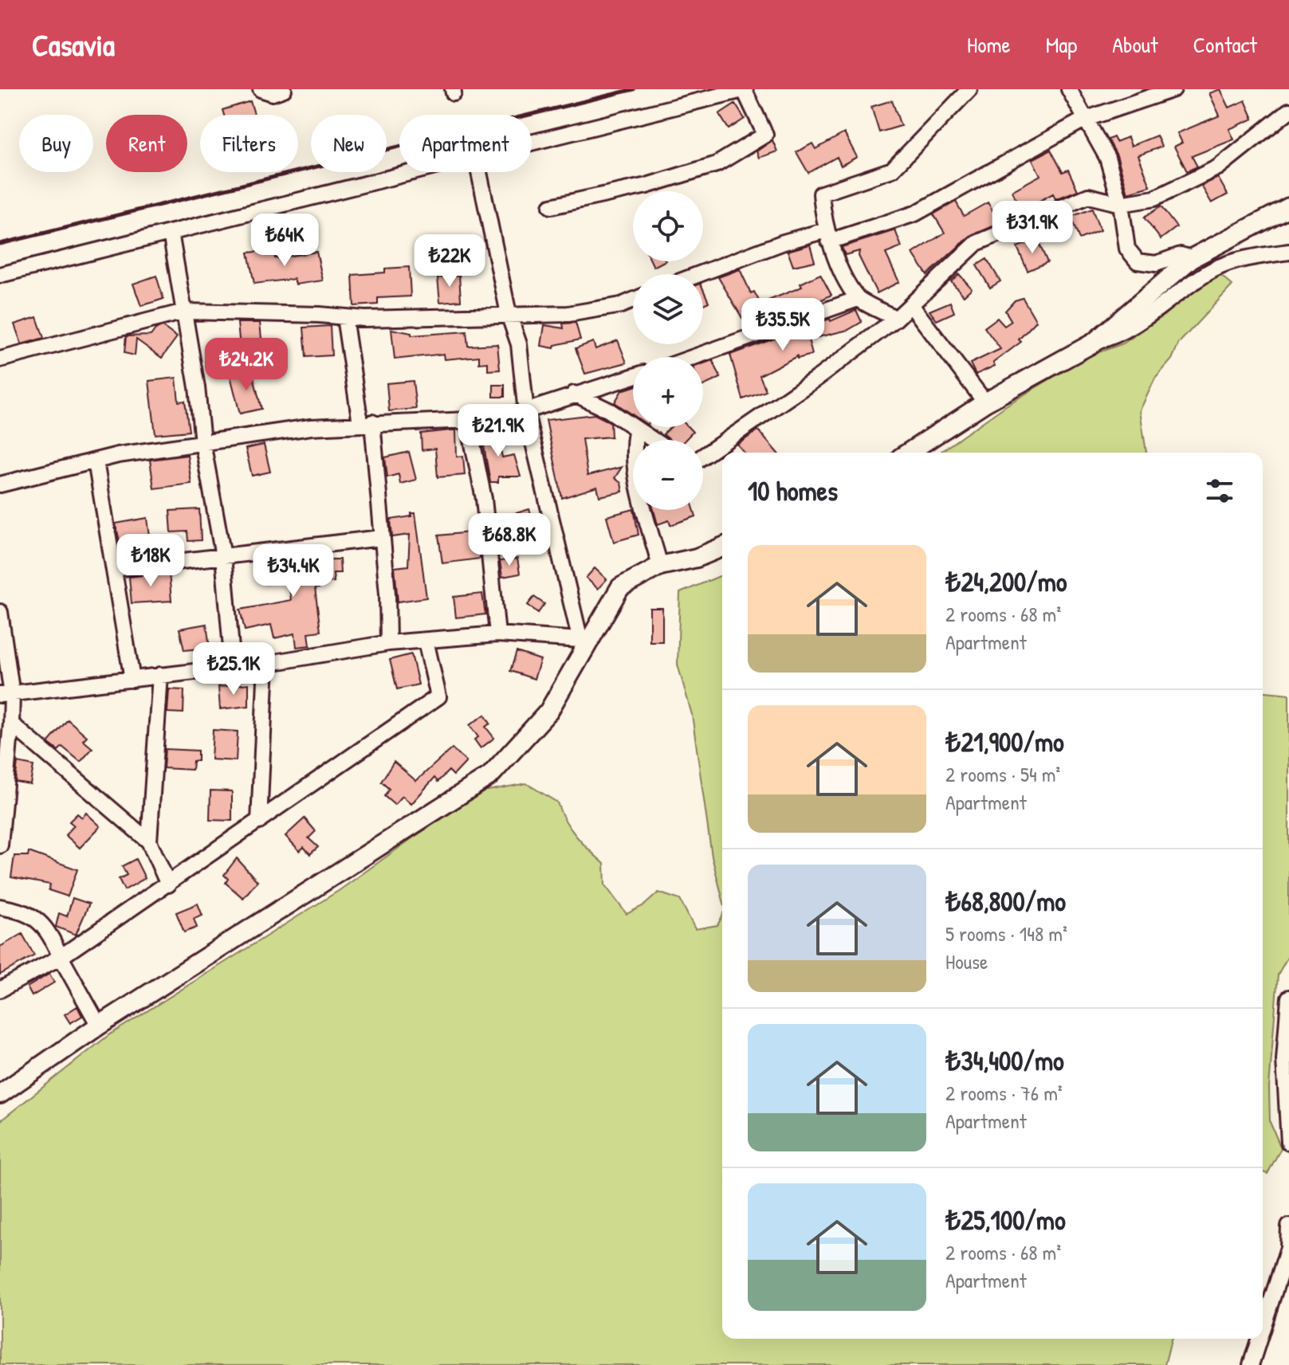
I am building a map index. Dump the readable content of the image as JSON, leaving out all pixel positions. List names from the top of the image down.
{
  "page": {
    "header": "Casavia",
    "nav": [
      "Home",
      "Map",
      "About",
      "Contact"
    ],
    "chip": [
      "Buy",
      "Rent",
      "Filters",
      "New",
      "Apartment"
    ],
    "map_buttons": ["+", "−"],
    "price": [
      "₺31.9K",
      "₺64K",
      "₺22K",
      "₺35.5K",
      "₺24.2K",
      "₺21.9K",
      "₺68.8K",
      "₺18K",
      "₺34.4K",
      "₺25.1K"
    ],
    "heading": "10 homes",
    "list": [
      {
        "name": "₺24,200/mo",
        "note": "2 rooms · 68 m² · Apartment"
      },
      {
        "name": "₺21,900/mo",
        "note": "2 rooms · 54 m² · Apartment"
      },
      {
        "name": "₺68,800/mo",
        "note": "5 rooms · 148 m² · House"
      },
      {
        "name": "₺34,400/mo",
        "note": "2 rooms · 76 m² · Apartment"
      },
      {
        "name": "₺25,100/mo",
        "note": "2 rooms · 68 m² · Apartment"
      }
    ]
  }
}
